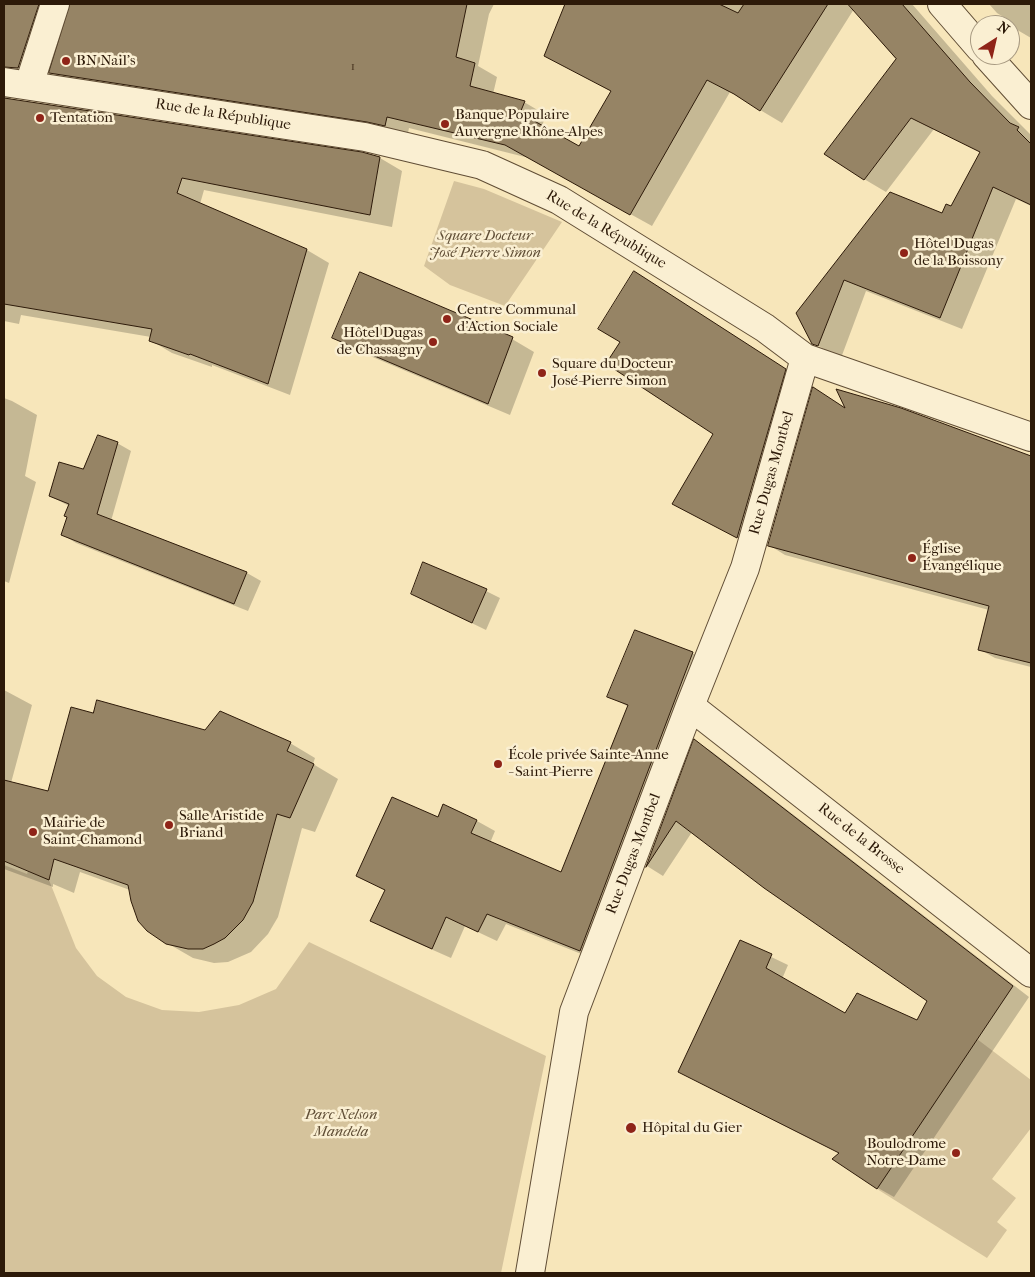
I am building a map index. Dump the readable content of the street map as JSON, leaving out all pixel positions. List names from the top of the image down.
{
  "streets": {
    "street": ["Rue de la République", "Rue Dugas Montbel", "Rue de la Brosse"]
  },
  "crossings": [
    ["Rue de la République", "Rue Dugas Montbel"],
    ["Rue Dugas Montbel", "Rue de la Brosse"]
  ],
  "parks": ["Square Docteur José Pierre Simon", "Parc Nelson Mandela"],
  "places": [
    "BN Nail’s",
    "Tentation",
    "Banque Populaire Auvergne Rhône-Alpes",
    "Hôtel Dugas de la Boissony",
    "Centre Communal d'Action Sociale",
    "Hôtel Dugas de Chassagny",
    "Square du Docteur José-Pierre Simon",
    "Église Évangélique",
    "École privée Sainte-Anne - Saint-Pierre",
    "Salle Aristide Briand",
    "Mairie de Saint-Chamond",
    "Hôpital du Gier",
    "Boulodrome Notre-Dame"
  ],
  "house_numbers": ["1"],
  "north": "top right"
}
